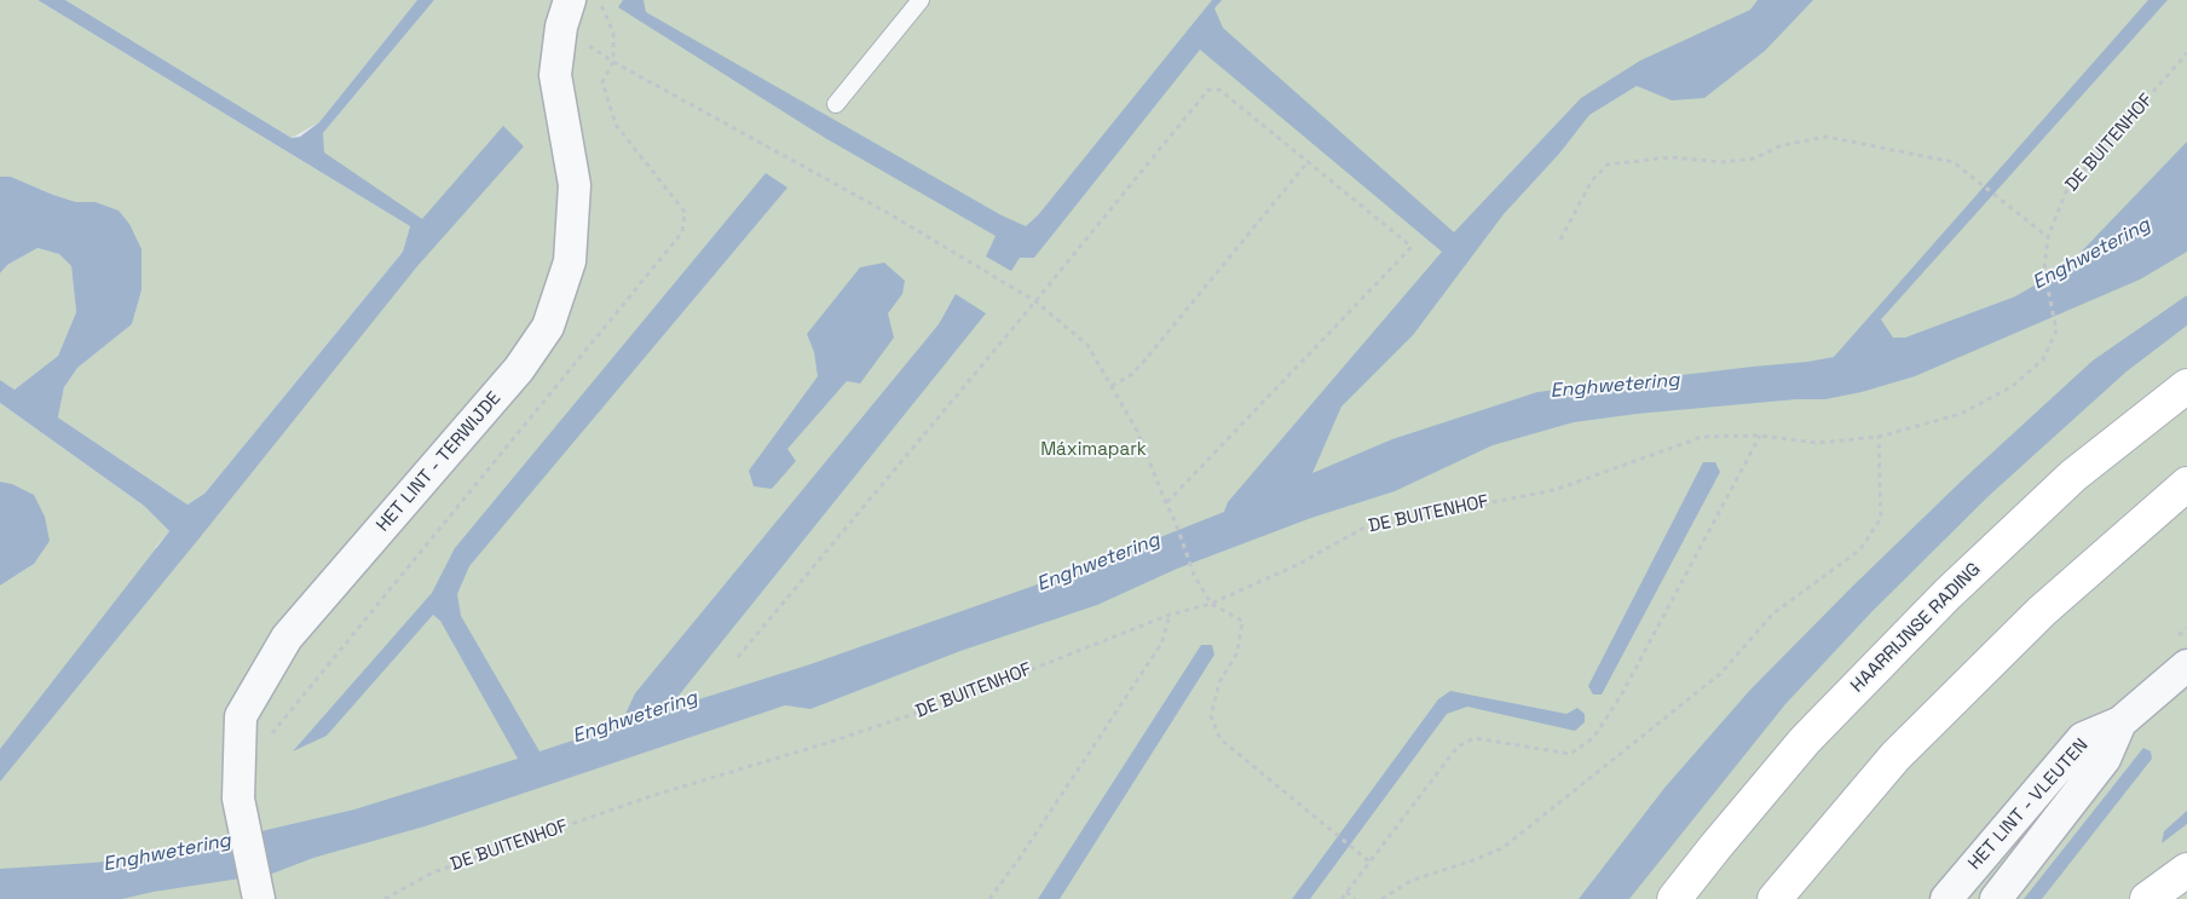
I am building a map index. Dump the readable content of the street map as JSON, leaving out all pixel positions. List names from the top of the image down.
{
  "streets": {
    "main road": ["HAARRIJNSE RADING"],
    "street": ["HET LINT - TERWIJDE", "HET LINT - VLEUTEN"],
    "path": ["DE BUITENHOF"]
  },
  "water": ["Enghwetering"],
  "parks": ["Máximapark"]
}
